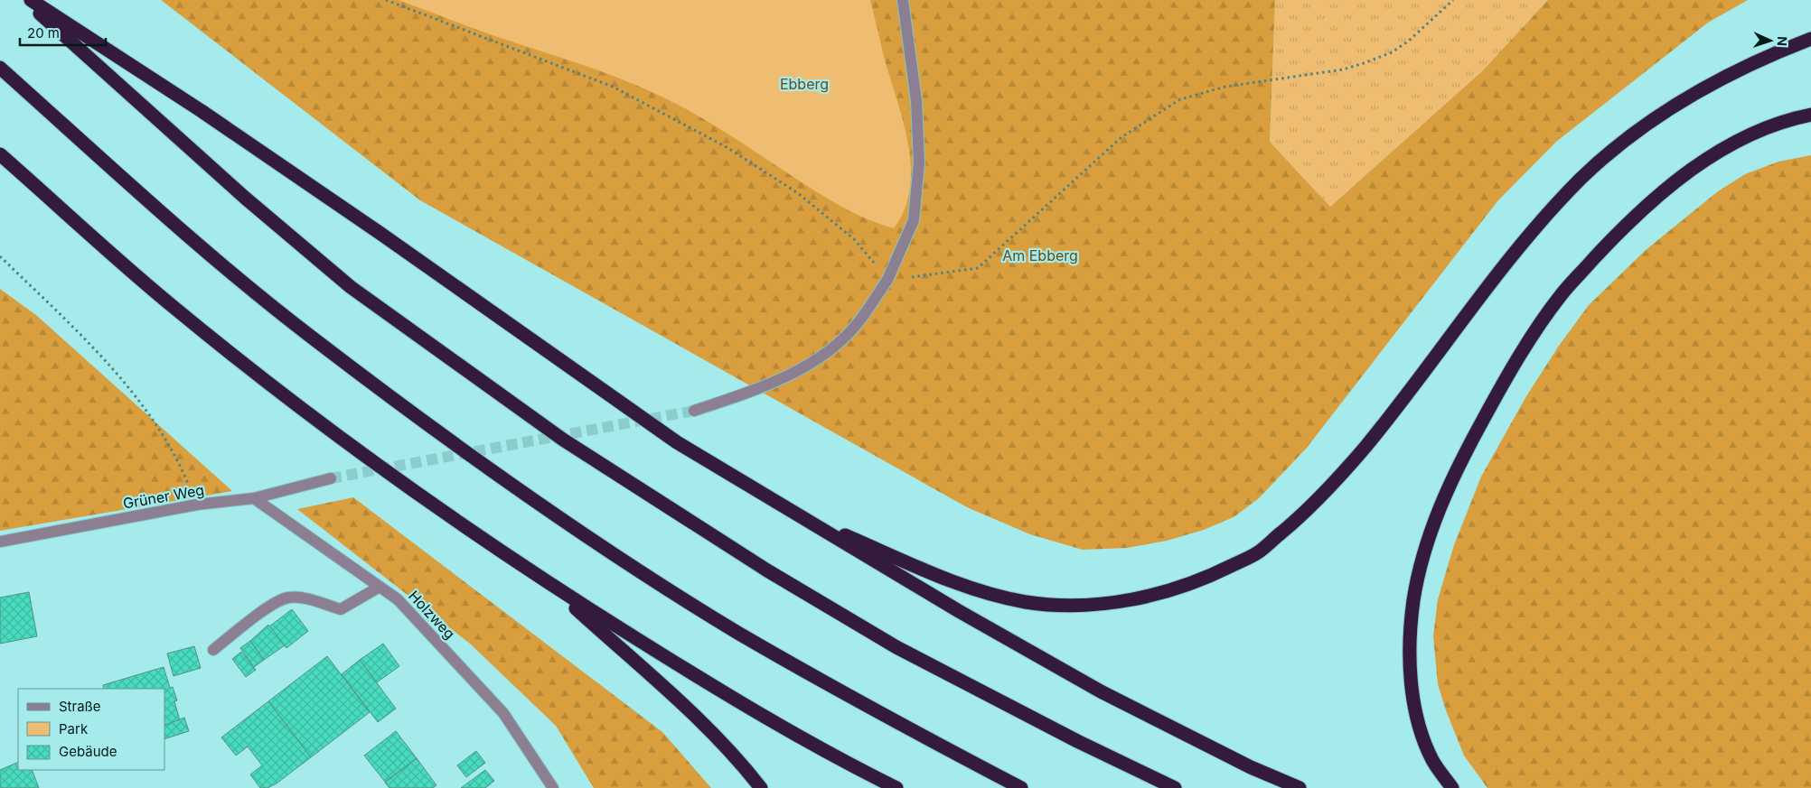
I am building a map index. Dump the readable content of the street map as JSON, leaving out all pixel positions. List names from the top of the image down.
{
  "streets": {
    "street": ["Grüner Weg", "Holzweg"]
  },
  "crossings": [
    ["Grüner Weg", "Holzweg"]
  ],
  "parks": ["Ebberg", "Am Ebberg"],
  "legend": ["Straße", "Park", "Gebäude"],
  "scale_bar": "20 m",
  "north": "right"
}
